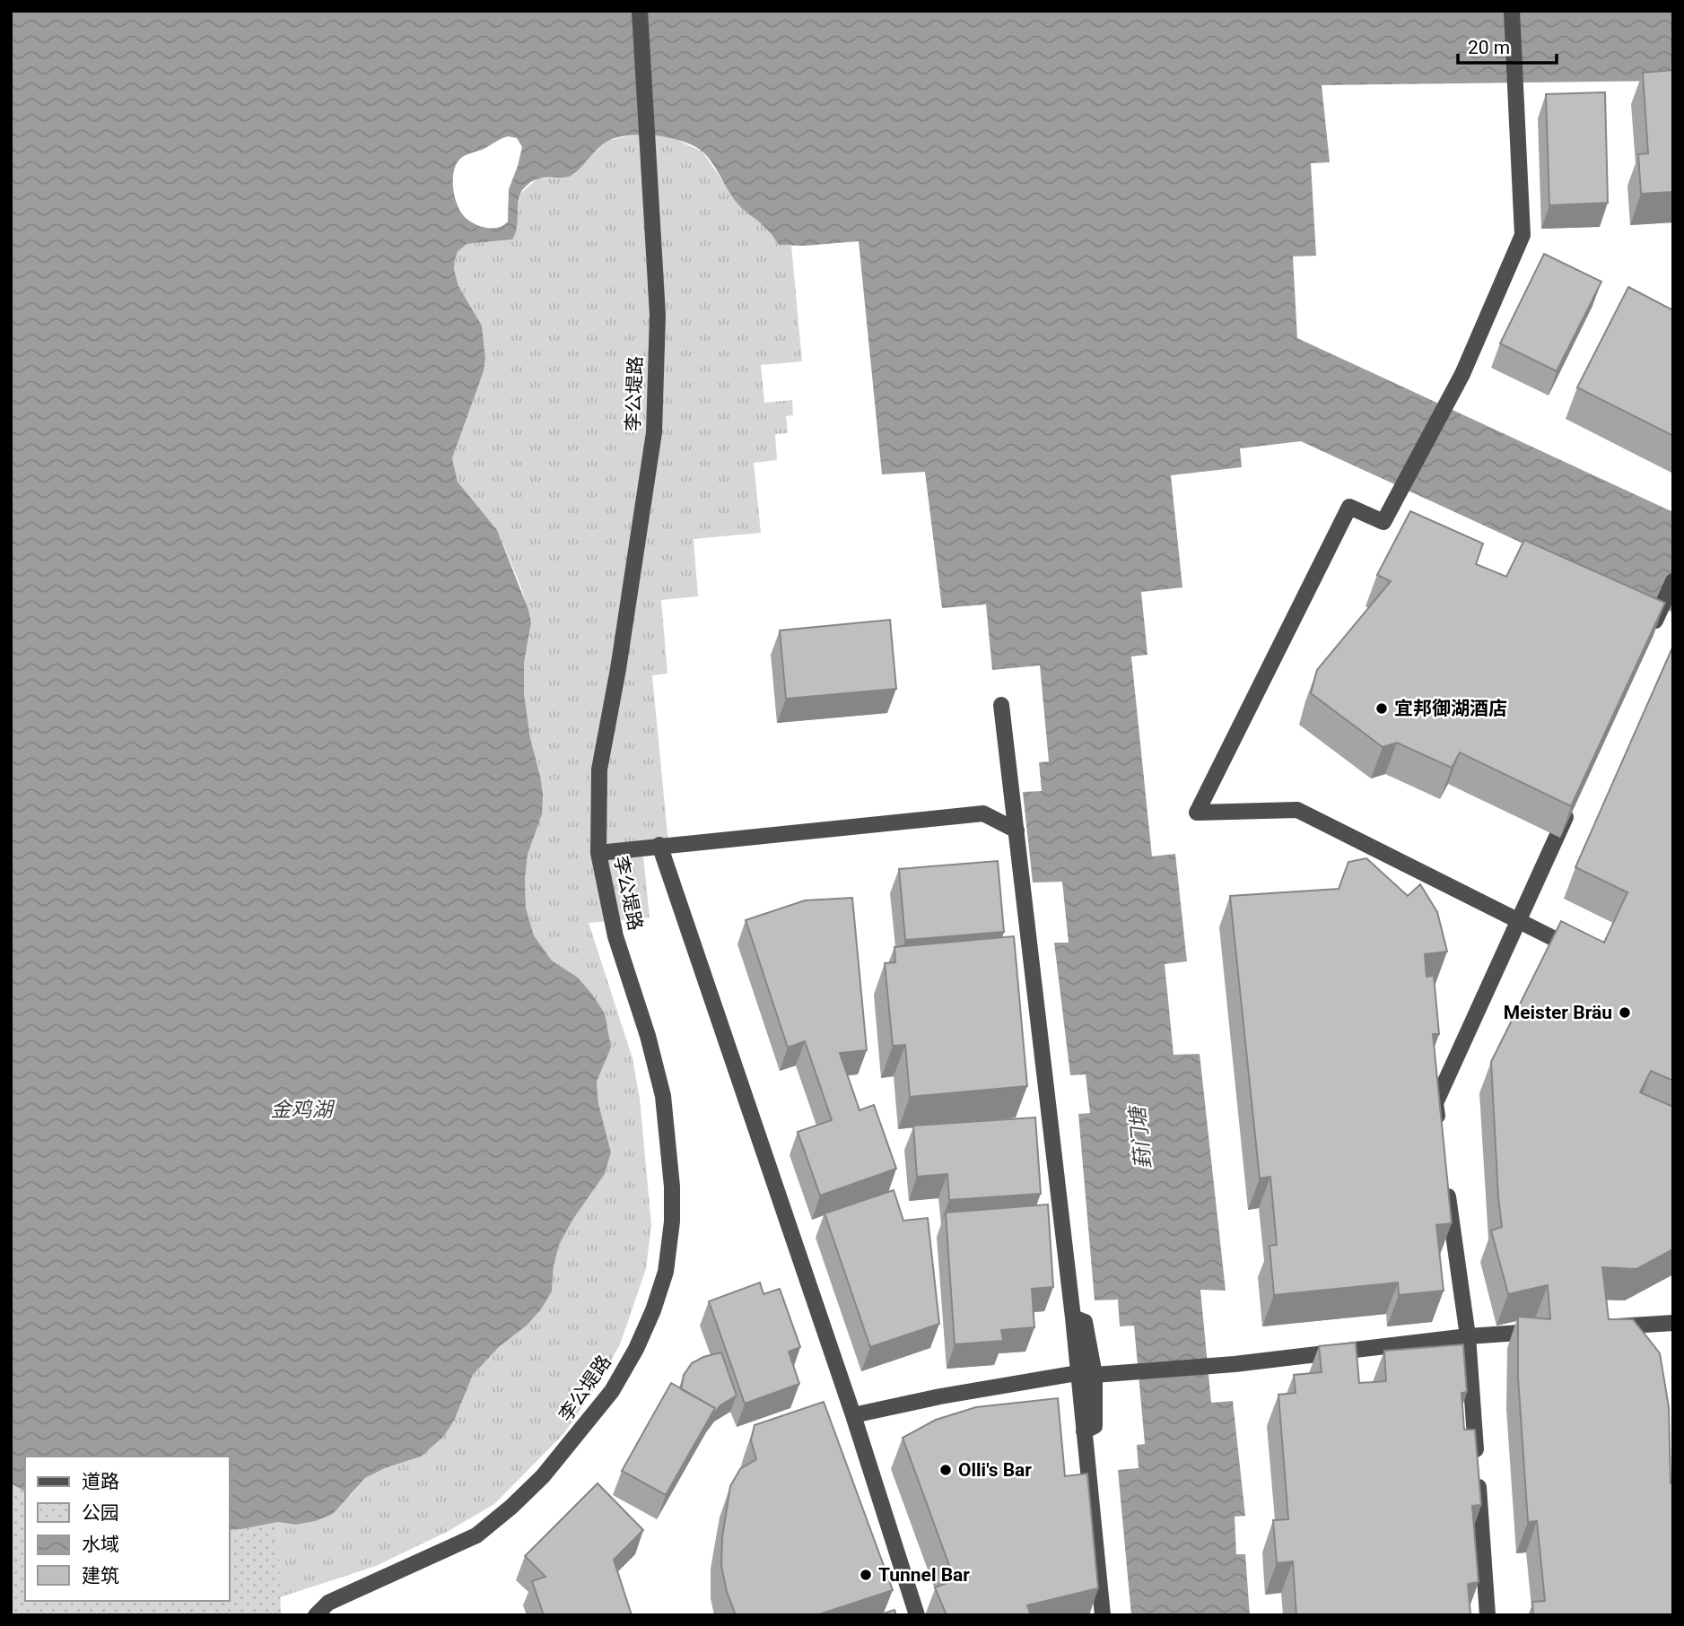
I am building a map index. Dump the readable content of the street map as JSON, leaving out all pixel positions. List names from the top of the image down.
{
  "streets": {
    "street": ["李公堤路"]
  },
  "water": ["金鸡湖", "葑门塘"],
  "places": [
    "宜邦御湖酒店",
    "Meister Bräu",
    "Olli's Bar",
    "Tunnel Bar"
  ],
  "legend": [
    "道路",
    "公园",
    "水域",
    "建筑"
  ],
  "scale_bar": "20 m"
}
